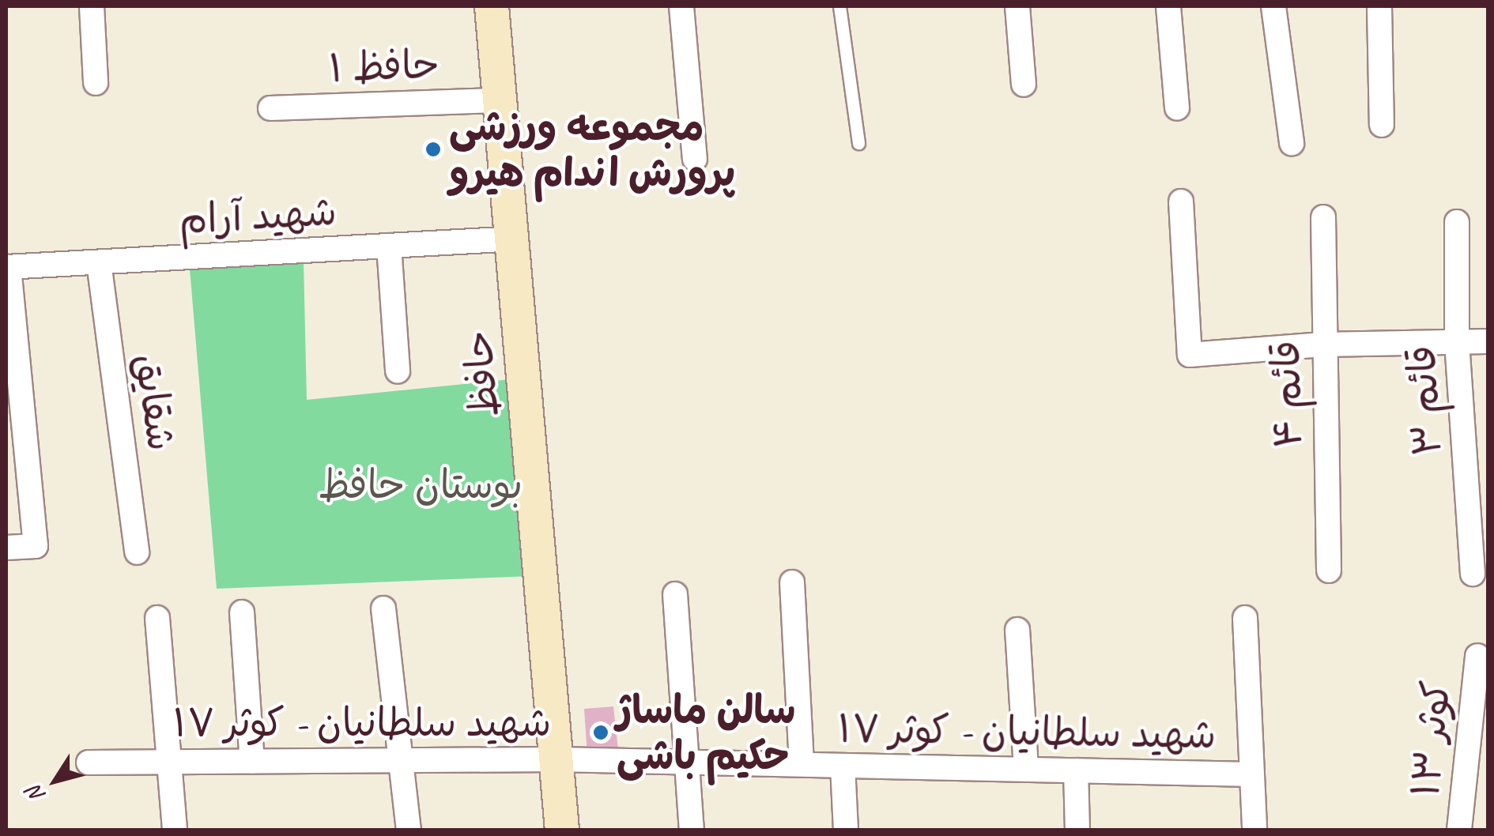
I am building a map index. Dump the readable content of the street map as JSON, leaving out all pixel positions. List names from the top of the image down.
{
  "streets": {
    "street": [
      "حافظ ۱",
      "شهید آرام",
      "حافظ",
      "قائم ۴",
      "قائم ۳",
      "شقایق",
      "شهید سلطانیان - کوثر ۱۷",
      "کوثر ۱۳"
    ]
  },
  "crossings": [
    ["حافظ ۱", "حافظ"],
    ["شهید آرام", "حافظ"],
    ["شهید آرام", "شقایق"],
    ["حافظ", "شهید سلطانیان - کوثر ۱۷"]
  ],
  "parks": ["بوستان حافظ"],
  "places": ["مجموعه ورزشی پرورش اندام هیرو", "سالن ماساژ حکیم باشی"],
  "north": "bottom left"
}
